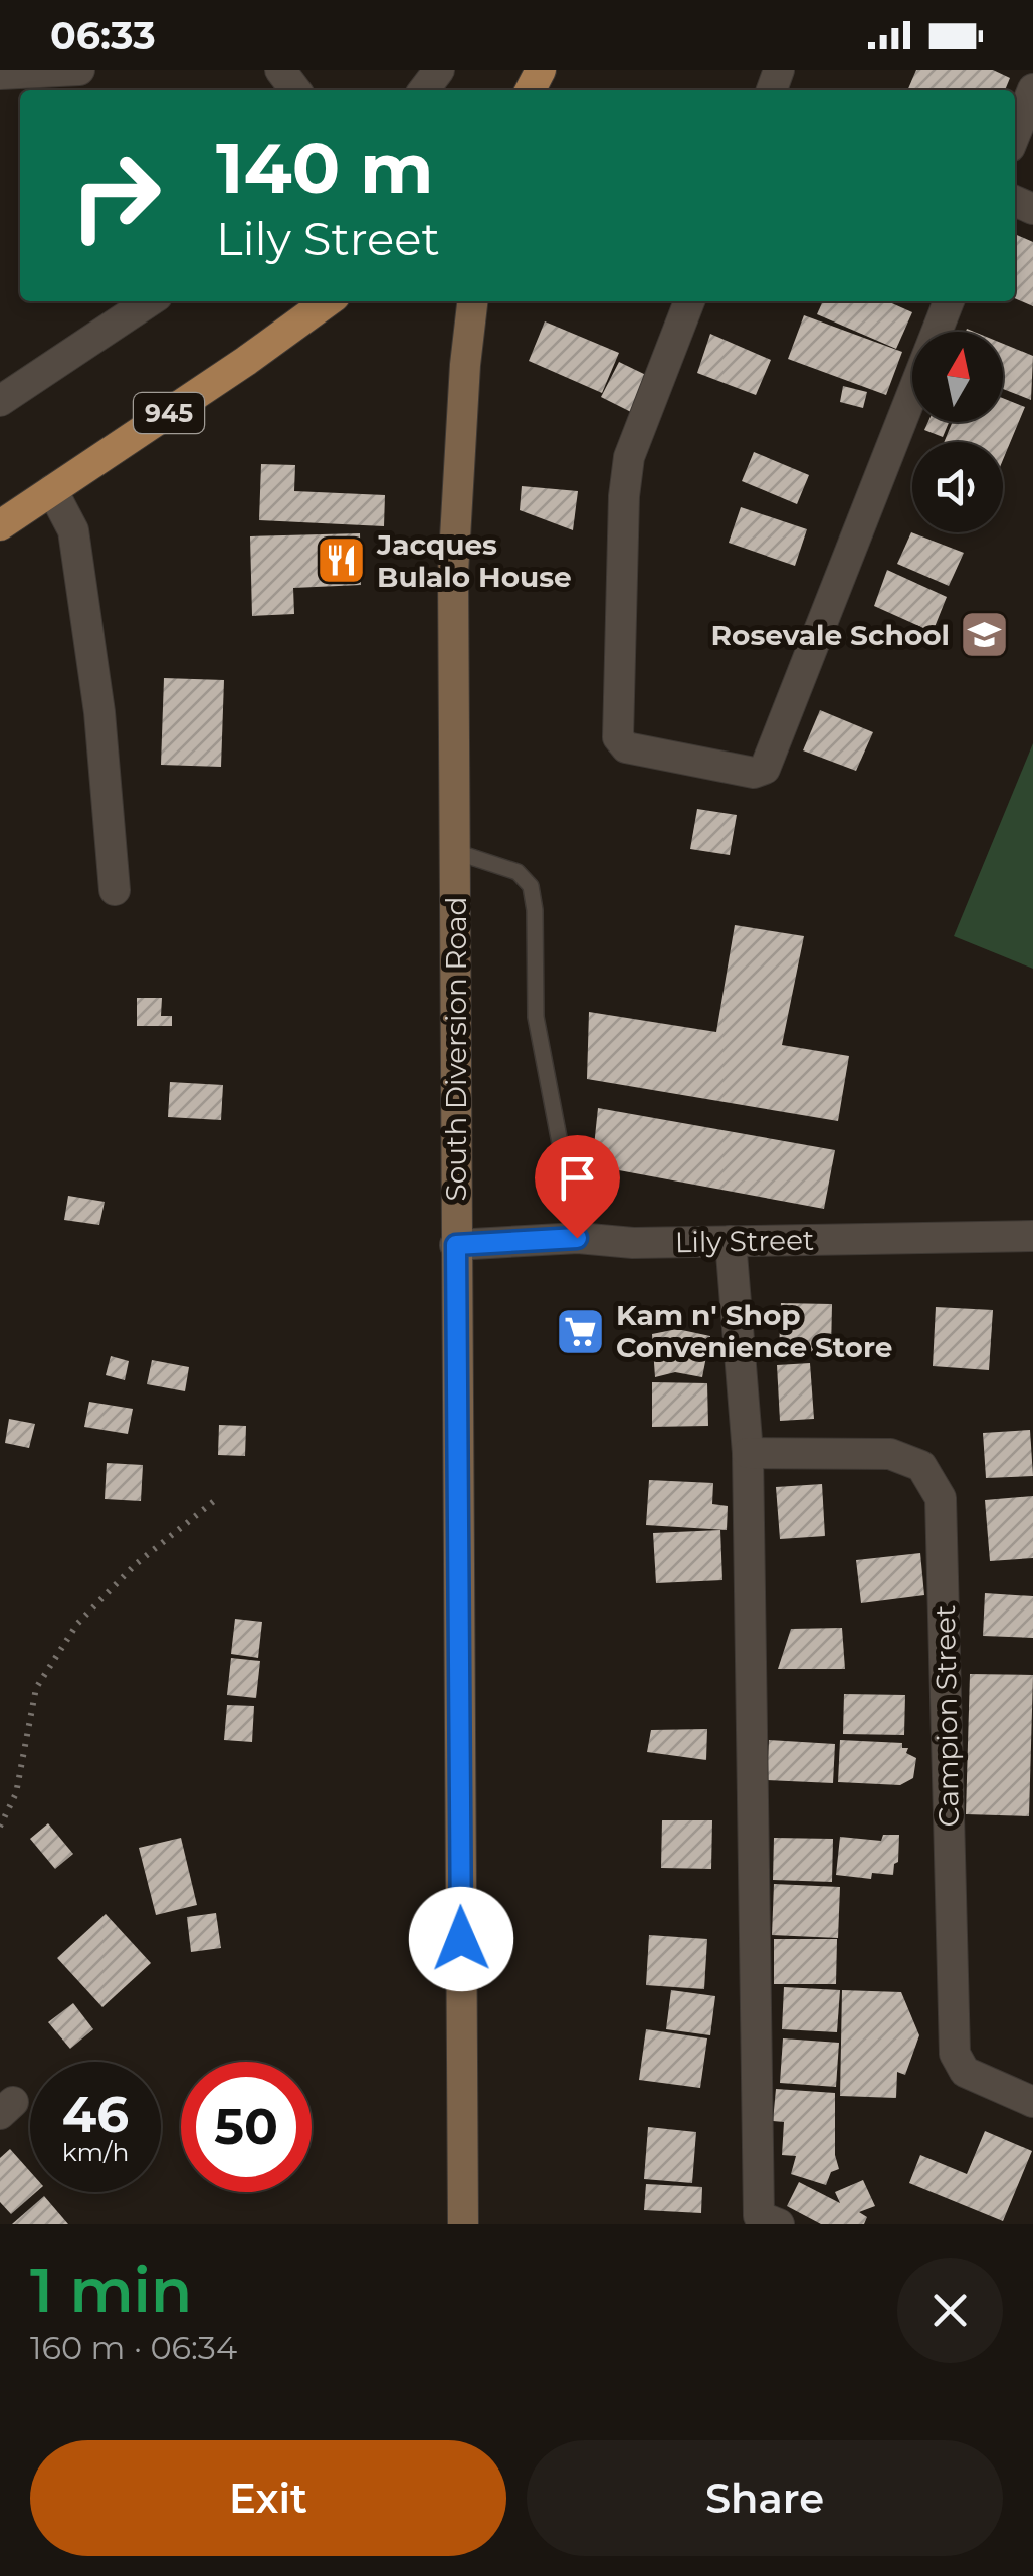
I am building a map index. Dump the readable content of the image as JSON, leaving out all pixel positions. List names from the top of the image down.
{
  "streets": {
    "main road": ["945", "South Diversion Road"],
    "street": ["Lily Street", "Campion Street"]
  },
  "crossings": [
    ["South Diversion Road", "Lily Street"]
  ],
  "places": {
    "restaurant": ["Jacques Bulalo House"],
    "school or university": ["Rosevale School"],
    "supermarket": ["Kam n' Shop Convenience Store"]
  },
  "north": "top",
  "page": {
    "status": "06:33",
    "turn": ["140 m", "Lily Street"],
    "speed": "46 km/h",
    "limit": "50",
    "heading": ["1 min", "160 m · 06:34"],
    "buttons": ["Exit", "Share"]
  }
}
